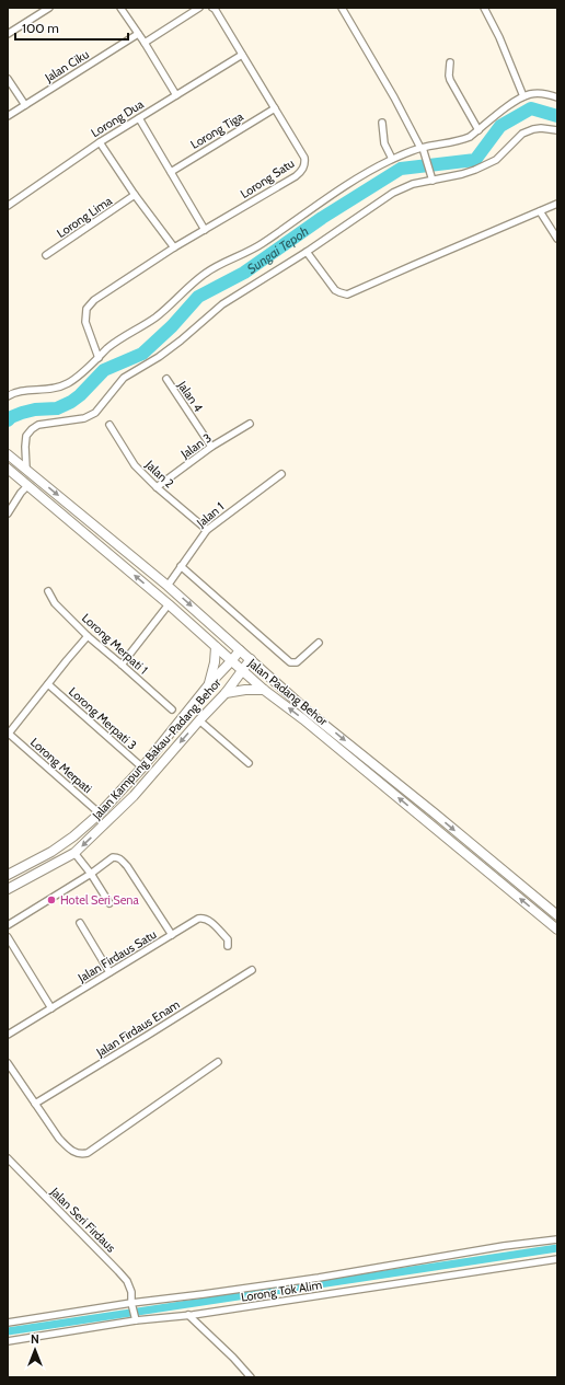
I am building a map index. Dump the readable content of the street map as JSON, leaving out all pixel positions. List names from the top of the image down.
{
  "streets": {
    "main road": ["Jalan Padang Behor", "Jalan Kampung Bakau-Padang Behor"],
    "street": [
      "Jalan Ciku",
      "Lorong Dua",
      "Lorong Tiga",
      "Lorong Satu",
      "Lorong Lima",
      "Jalan 4",
      "Jalan 3",
      "Jalan 2",
      "Jalan 1",
      "Lorong Merpati 1",
      "Lorong Merpati 3",
      "Lorong Merpati",
      "Jalan Firdaus Satu",
      "Jalan Firdaus Enam",
      "Jalan Seri Firdaus",
      "Lorong Tok Alim"
    ]
  },
  "crossings": [
    ["Lorong Dua", "Lorong Satu"],
    ["Lorong Tiga", "Lorong Satu"],
    ["Jalan 4", "Jalan 3"],
    ["Jalan 3", "Jalan 2"],
    ["Jalan 2", "Jalan 1"],
    ["Jalan 1", "Jalan Padang Behor"],
    ["Jalan Padang Behor", "Jalan Kampung Bakau-Padang Behor"],
    ["Lorong Merpati 3", "Jalan Kampung Bakau-Padang Behor"],
    ["Jalan Kampung Bakau-Padang Behor", "Lorong Merpati"],
    ["Jalan Seri Firdaus", "Lorong Tok Alim"]
  ],
  "water": ["Sungai Tepoh"],
  "places": ["Hotel Seri Sena"],
  "scale_bar": "100 m",
  "north": "top"
}
